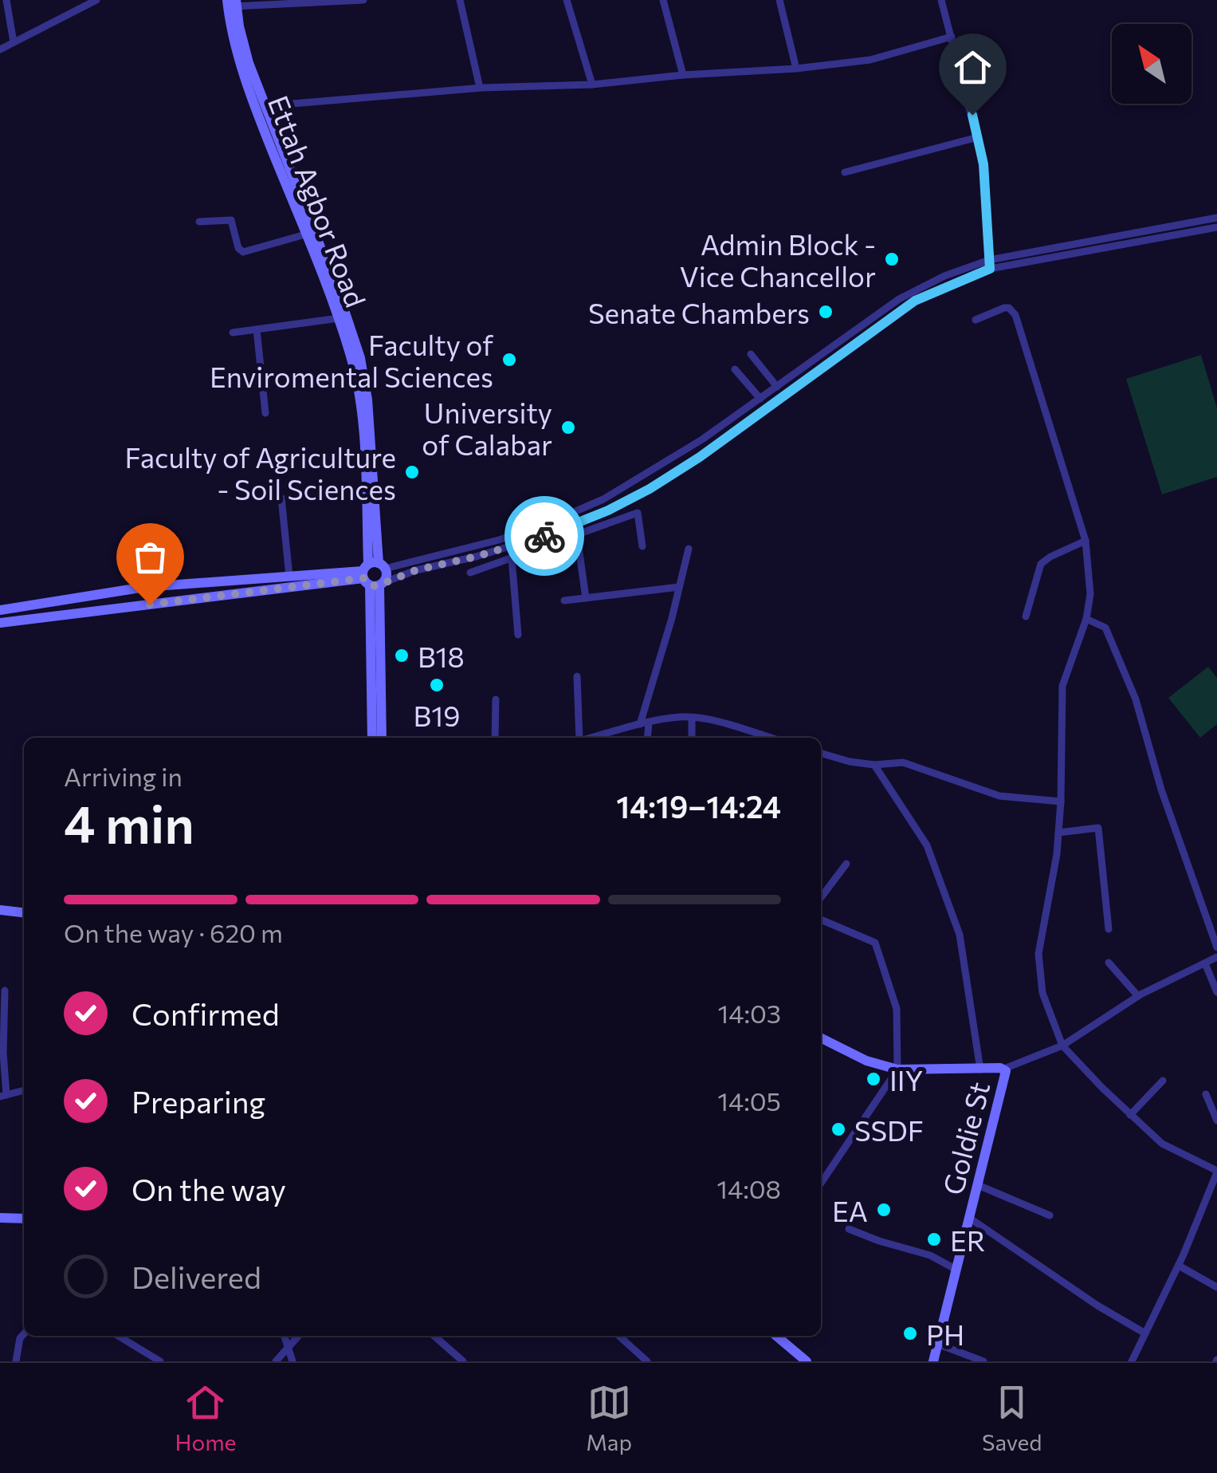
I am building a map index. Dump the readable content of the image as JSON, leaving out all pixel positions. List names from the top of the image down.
{
  "streets": {
    "main road": ["Ettah Agbor Road", "Goldie St"]
  },
  "places": [
    "Admin Block - Vice Chancellor",
    "Senate Chambers",
    "Faculty of Enviromental Sciences",
    "University of Calabar",
    "Faculty of Agriculture - Soil Sciences",
    "B18",
    "B19",
    "IIY",
    "SSDF",
    "EA",
    "ER",
    "PH"
  ],
  "north": "top left",
  "page": {
    "heading": ["4 min", "Arriving in", "14:19–14:24"],
    "bar": "On the way · 620 m",
    "list": [
      ["Confirmed", "14:03"],
      ["Preparing", "14:05"],
      ["On the way", "14:08"],
      "Delivered"
    ],
    "tabs": ["Home", "Map", "Saved"]
  }
}
